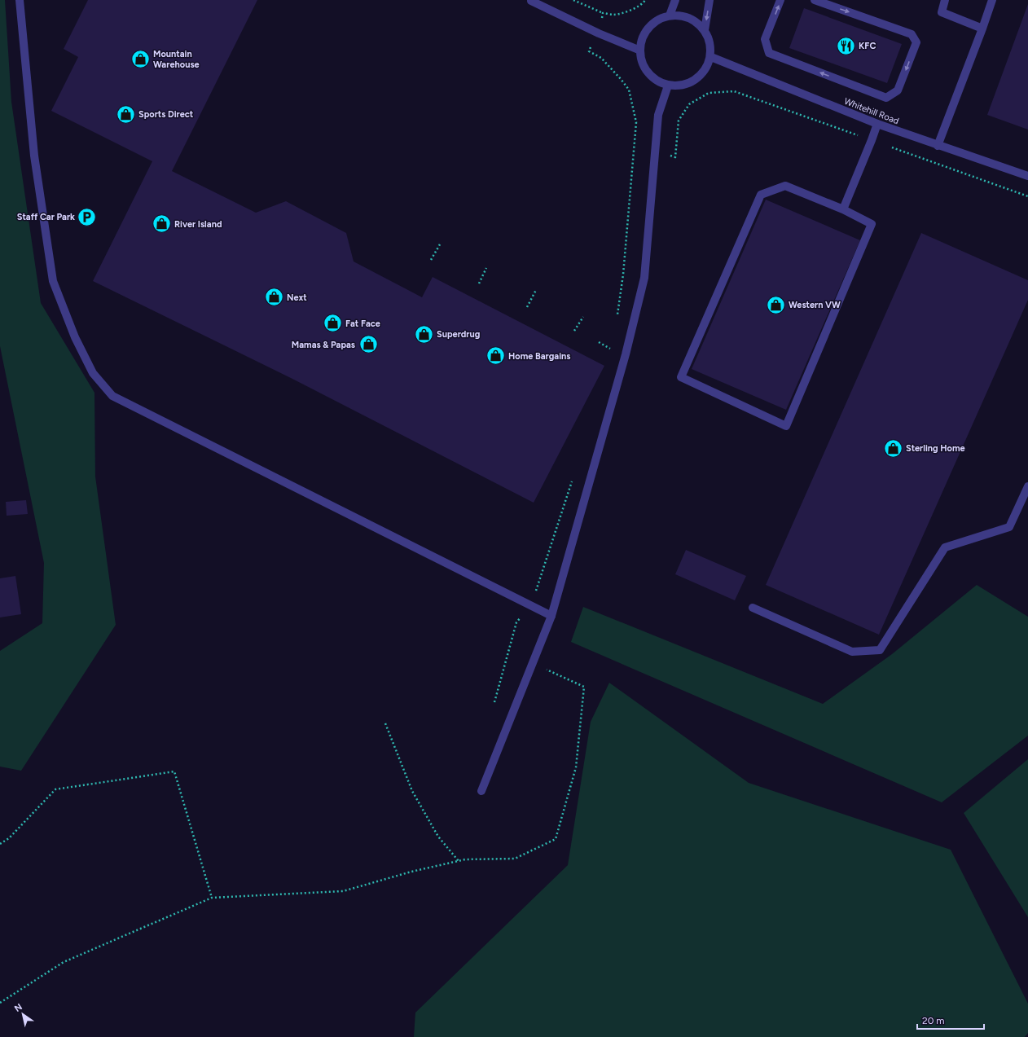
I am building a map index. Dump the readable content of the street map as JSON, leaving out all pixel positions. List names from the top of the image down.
{
  "streets": {
    "street": ["Whitehill Road"]
  },
  "places": {
    "restaurant": ["KFC"],
    "shop": [
      "Mountain Warehouse",
      "Sports Direct",
      "River Island",
      "Next",
      "Western VW",
      "Fat Face",
      "Superdrug",
      "Mamas & Papas",
      "Home Bargains",
      "Sterling Home"
    ],
    "parking": ["Staff Car Park"]
  },
  "scale_bar": "20 m",
  "north": "top left"
}
